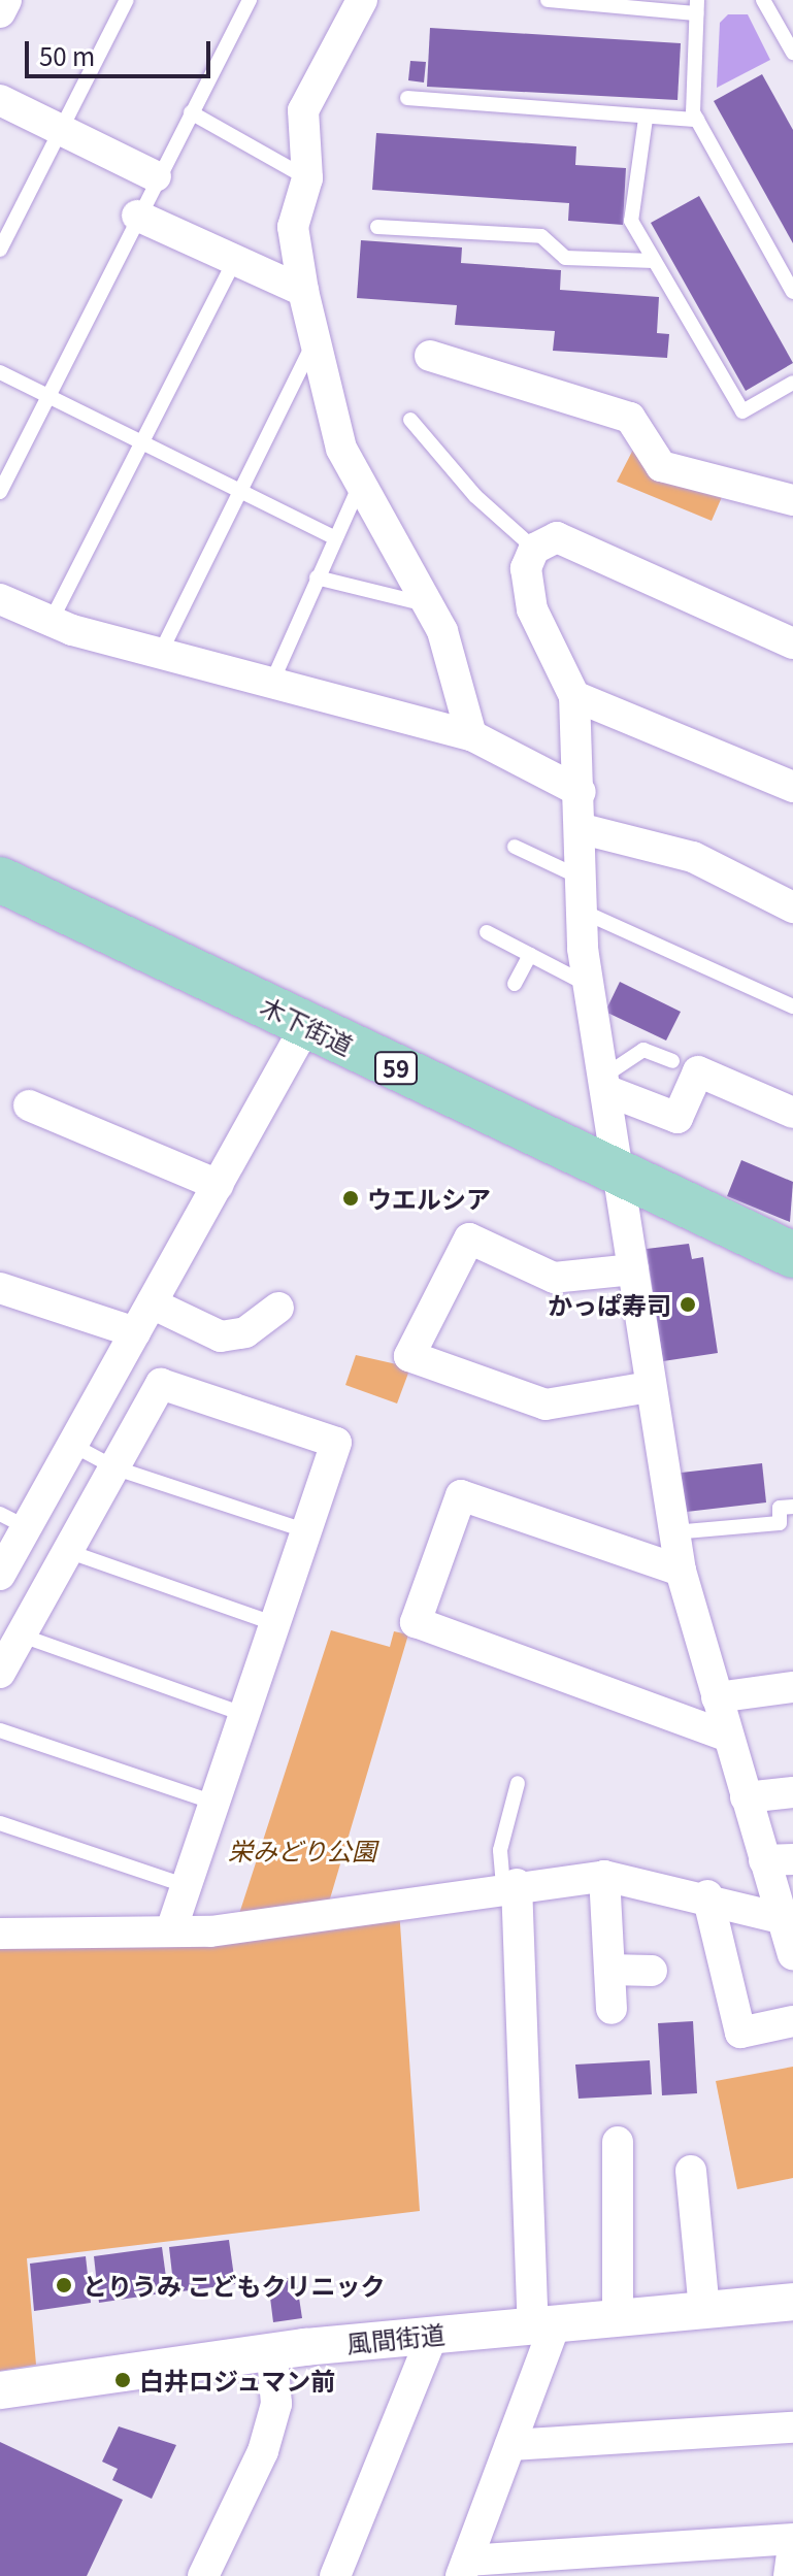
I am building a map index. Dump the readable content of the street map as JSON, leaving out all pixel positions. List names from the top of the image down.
{
  "streets": {
    "main road": ["木下街道", "59"],
    "street": ["風間街道"]
  },
  "parks": ["栄みどり公園"],
  "places": [
    "ウエルシア",
    "かっぱ寿司",
    "とりうみ こどもクリニック",
    "白井ロジュマン前"
  ],
  "scale_bar": "50 m"
}
